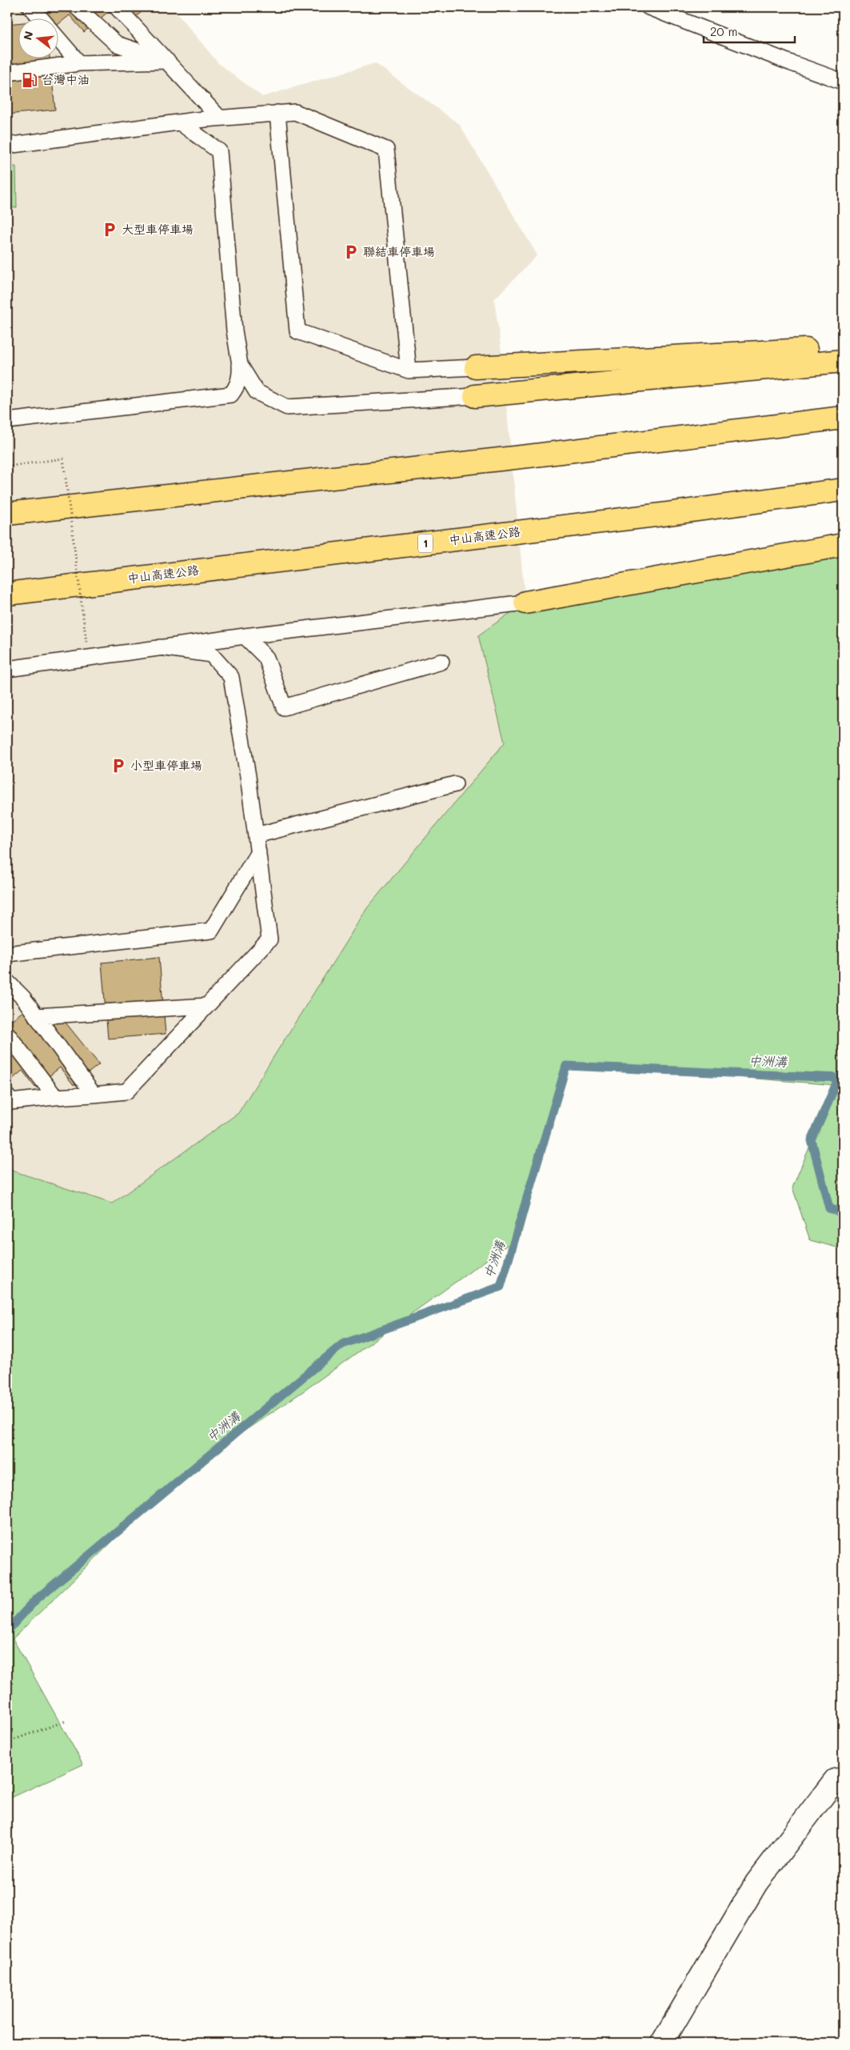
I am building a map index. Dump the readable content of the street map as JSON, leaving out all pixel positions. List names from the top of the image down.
{
  "streets": {
    "highway": ["中山高速公路", "1"]
  },
  "water": ["中洲溝"],
  "places": {
    "fuel station": ["台灣中油"],
    "parking": ["大型車停車場", "聯結車停車場", "小型車停車場"]
  },
  "scale_bar": "20 m",
  "north": "left"
}
